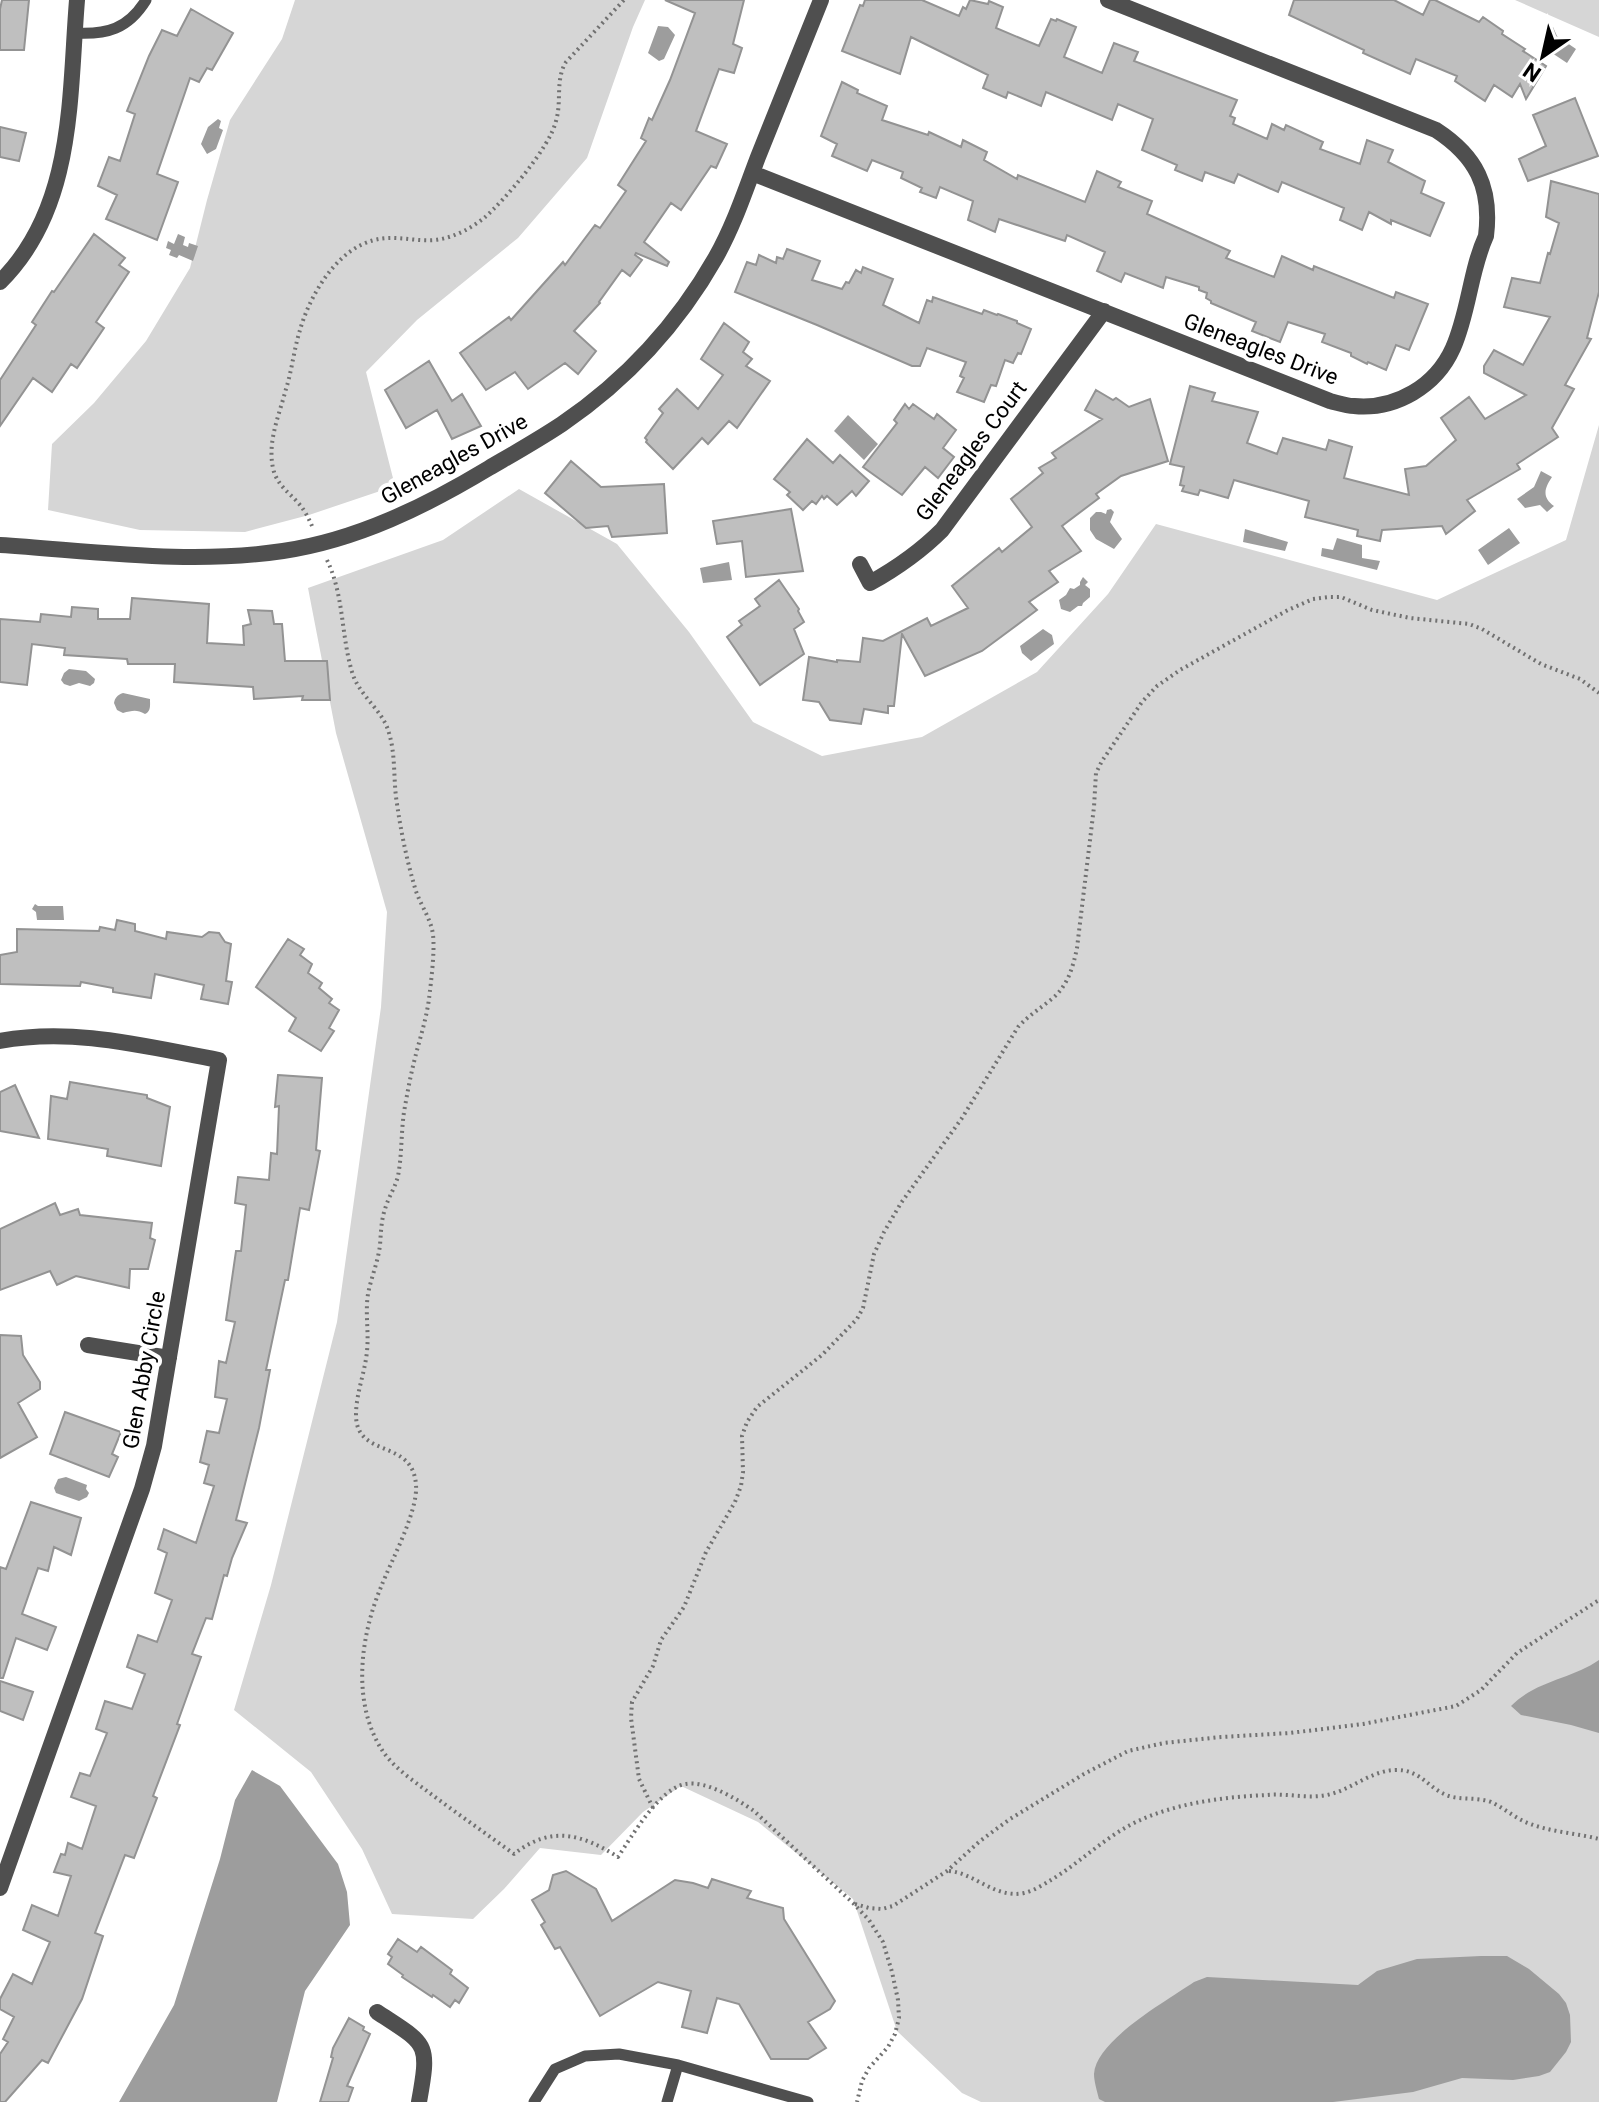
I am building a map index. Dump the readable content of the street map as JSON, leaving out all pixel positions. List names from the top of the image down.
{
  "streets": {
    "street": ["Gleneagles Drive", "Gleneagles Court", "Glen Abby Circle"]
  },
  "crossings": [
    ["Gleneagles Drive", "Gleneagles Court"]
  ],
  "north": "bottom left"
}
